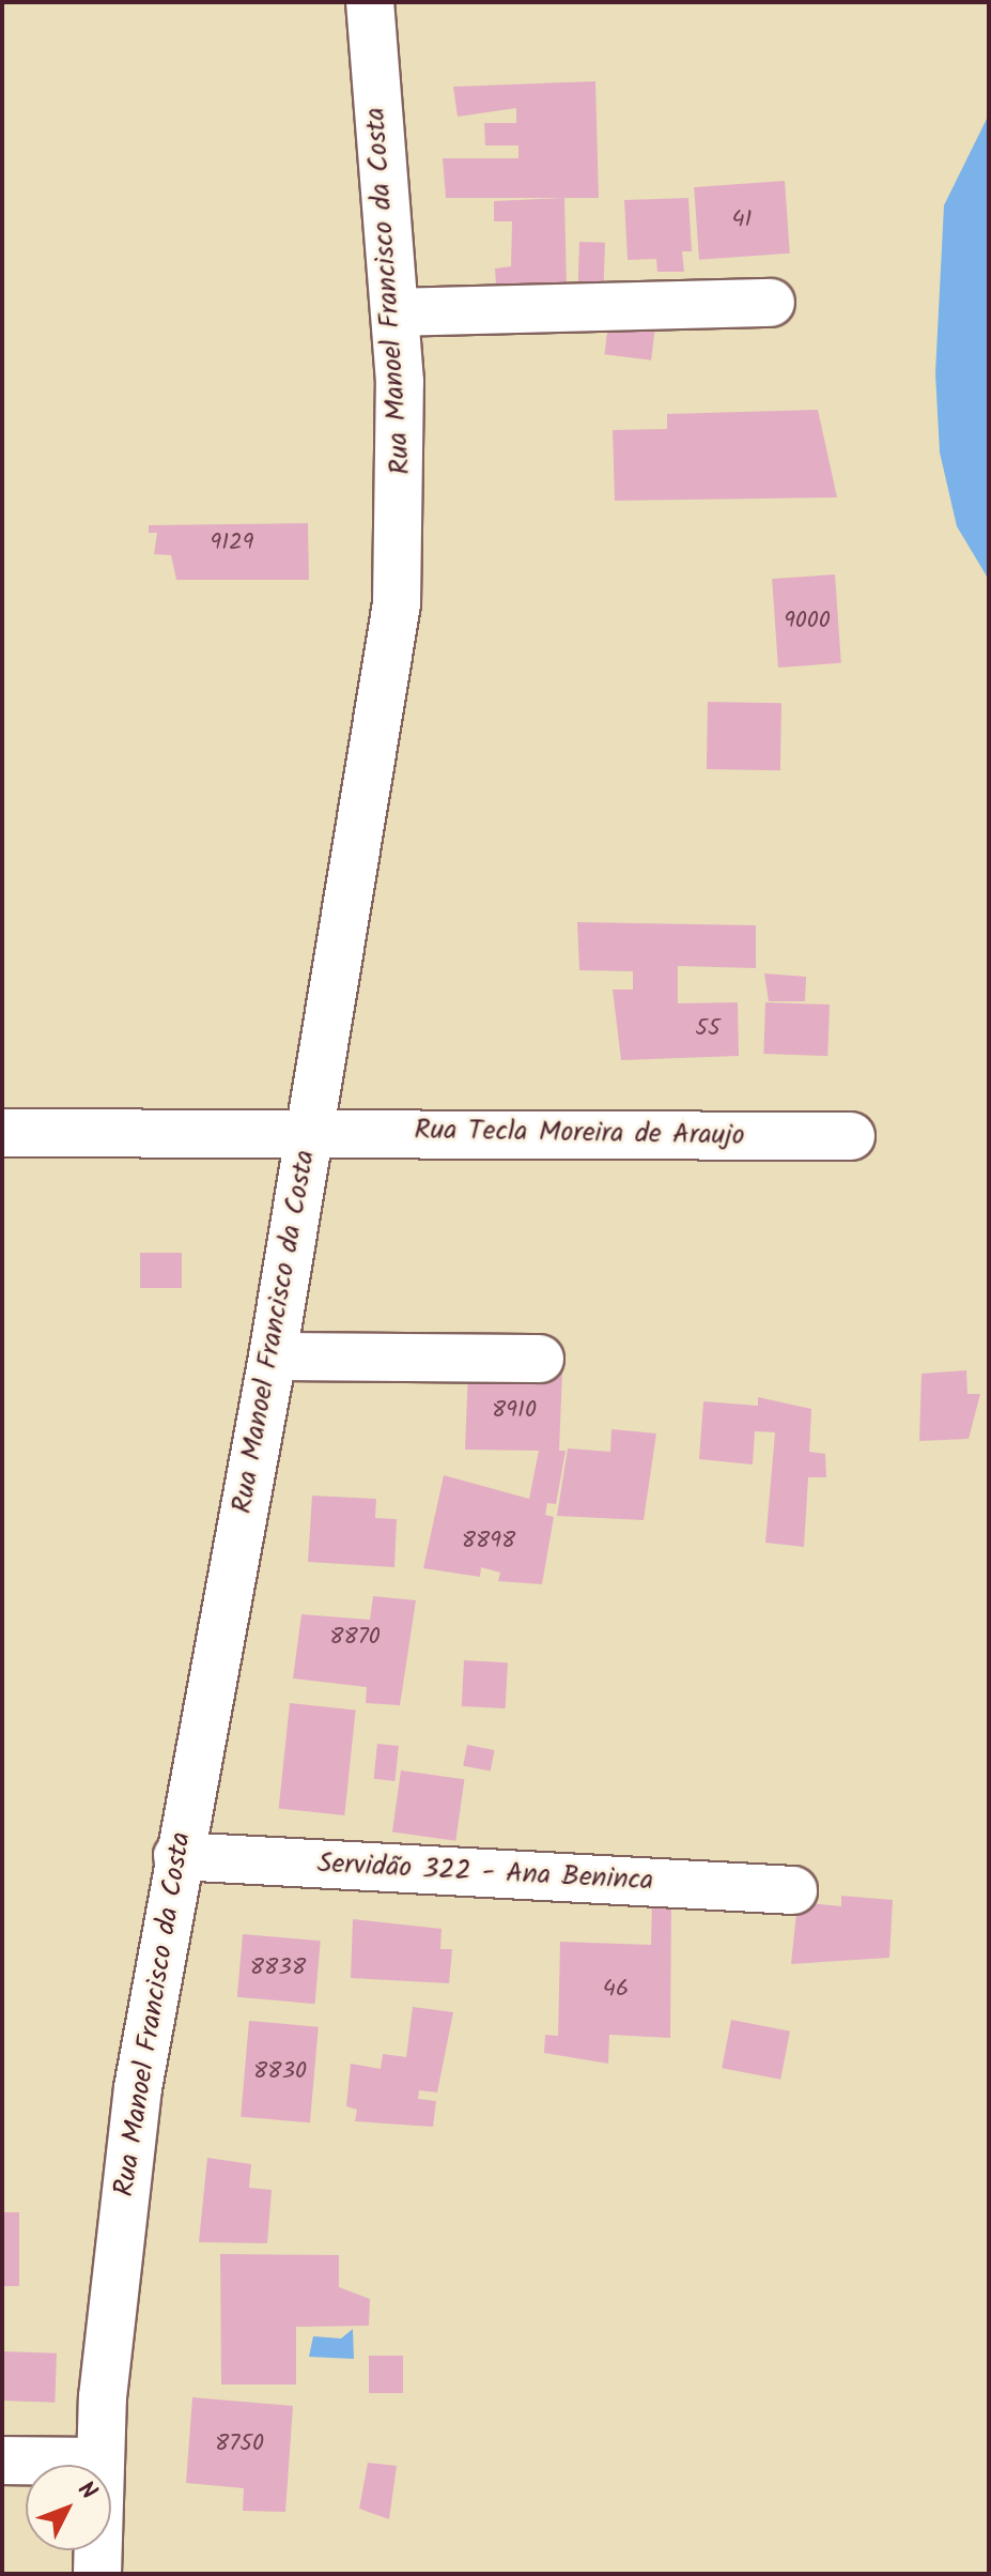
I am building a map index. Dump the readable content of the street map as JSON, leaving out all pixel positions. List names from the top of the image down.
{
  "streets": {
    "main road": ["Rua Manoel Francisco da Costa", "Rua Tecla Moreira de Araujo", "Servidão 322 - Ana Beninca"]
  },
  "crossings": [
    ["Rua Manoel Francisco da Costa", "Rua Tecla Moreira de Araujo"],
    ["Rua Manoel Francisco da Costa", "Servidão 322 - Ana Beninca"]
  ],
  "house_numbers": [
    "41",
    "9129",
    "9000",
    "55",
    "8910",
    "8898",
    "8870",
    "8838",
    "46",
    "8830",
    "8750"
  ],
  "north": "top right"
}
